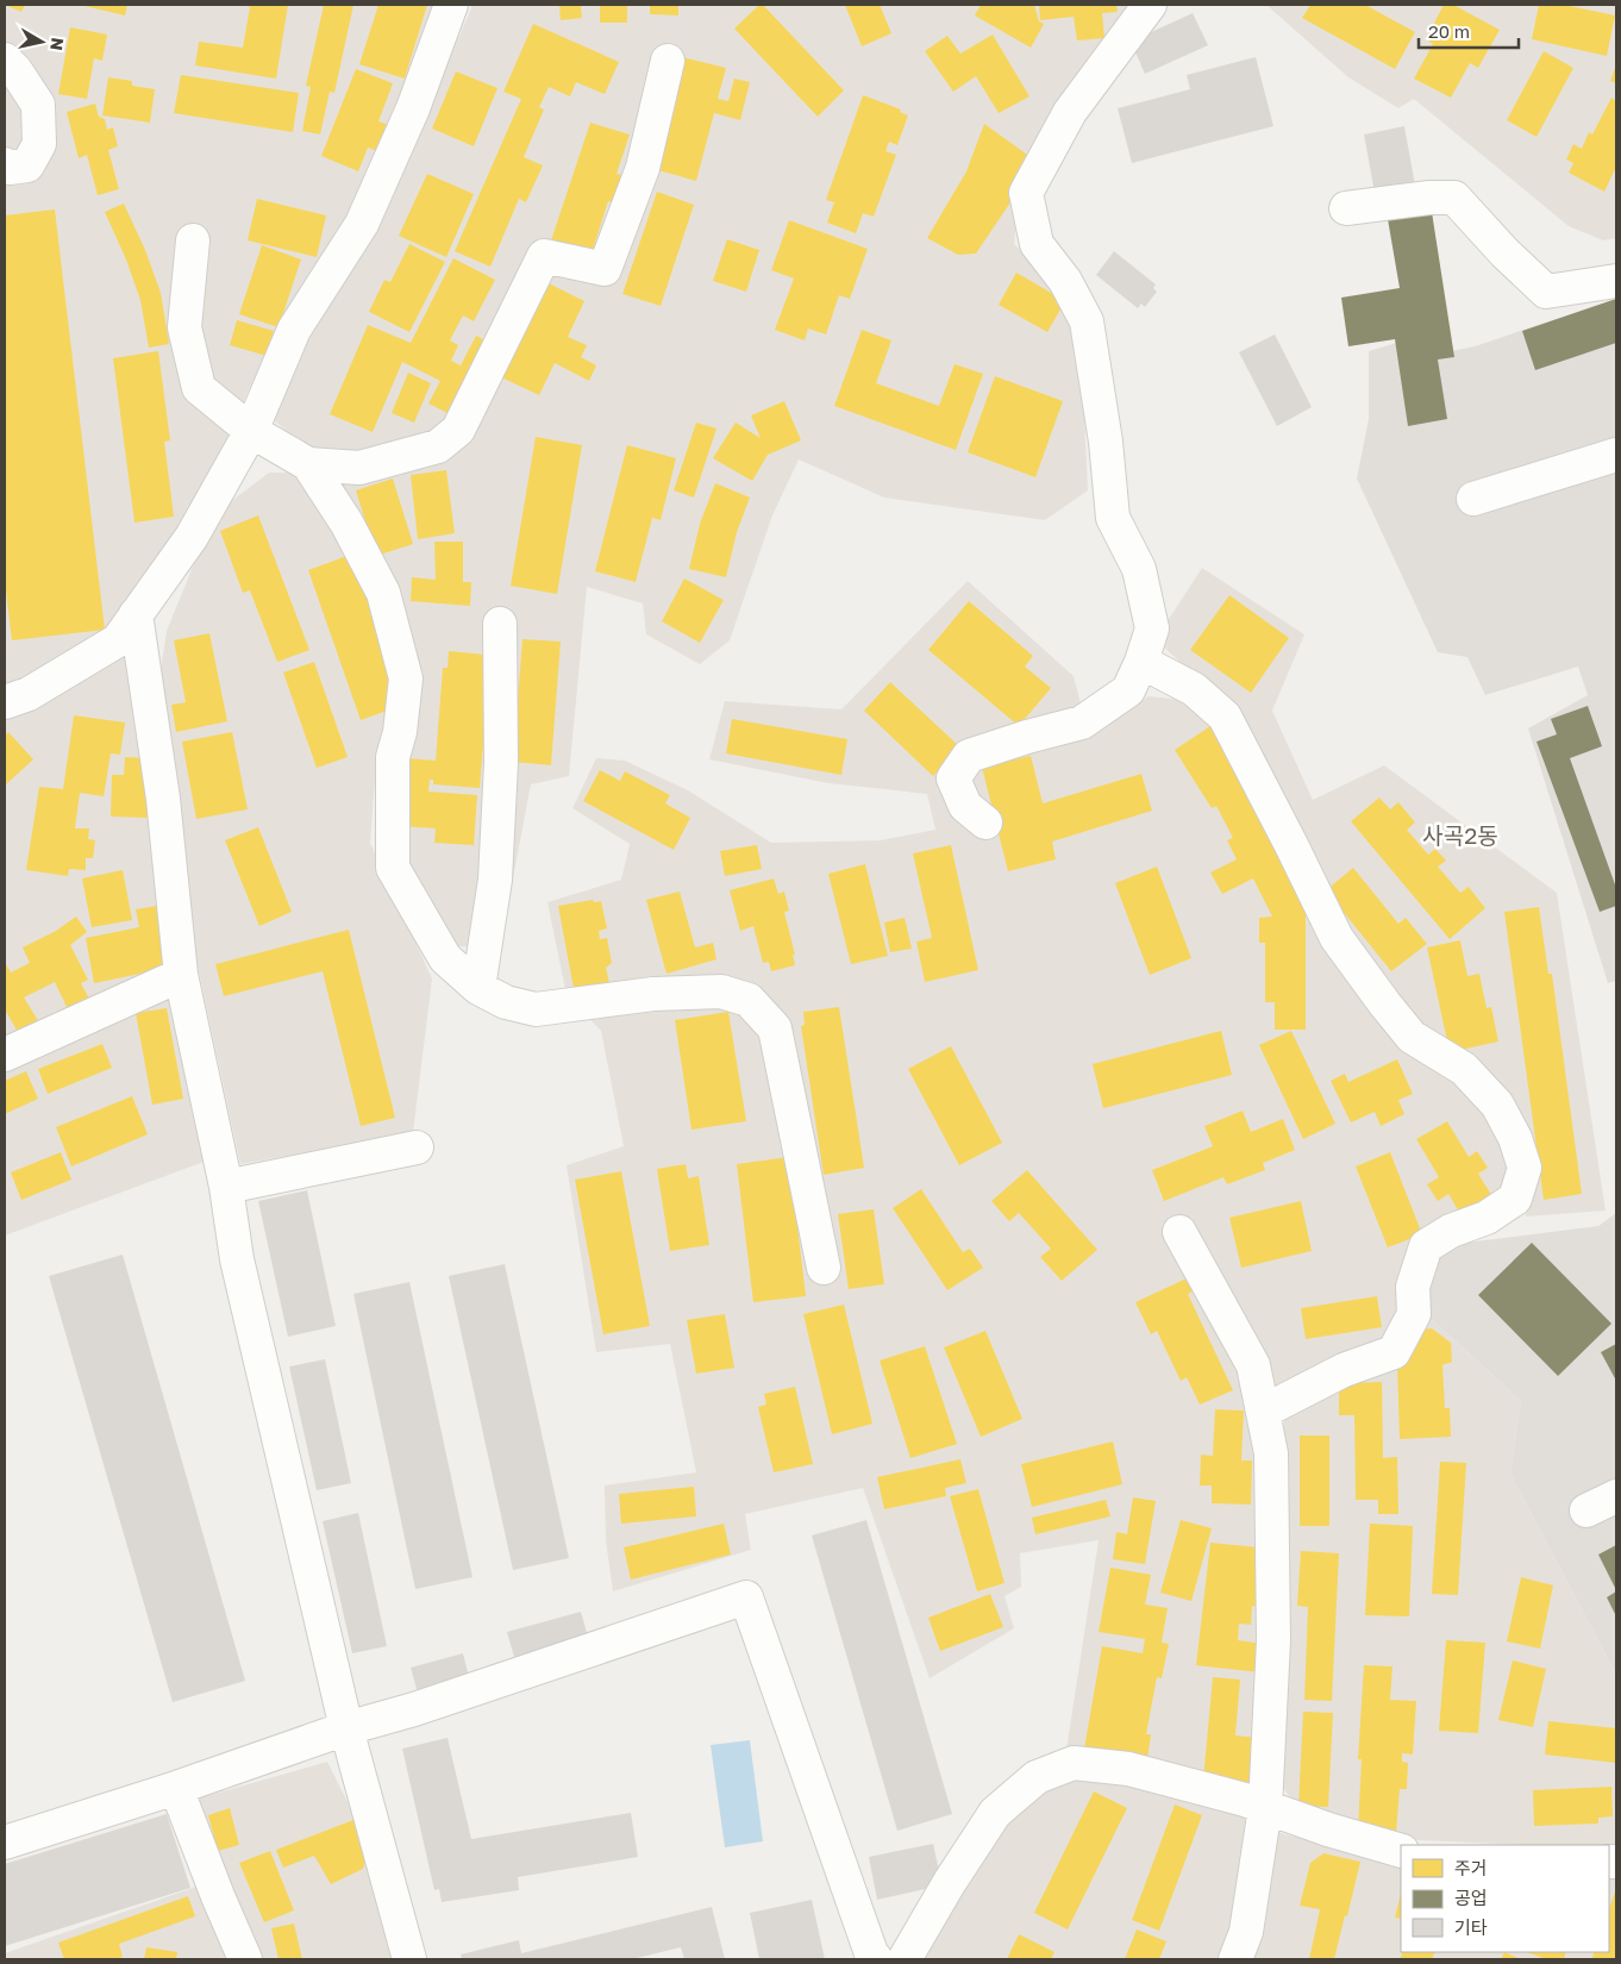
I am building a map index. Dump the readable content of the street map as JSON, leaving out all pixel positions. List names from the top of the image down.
{
  "districts": ["사곡2동"],
  "legend": ["주거", "공업", "기타"],
  "scale_bar": "20 m",
  "north": "right"
}
